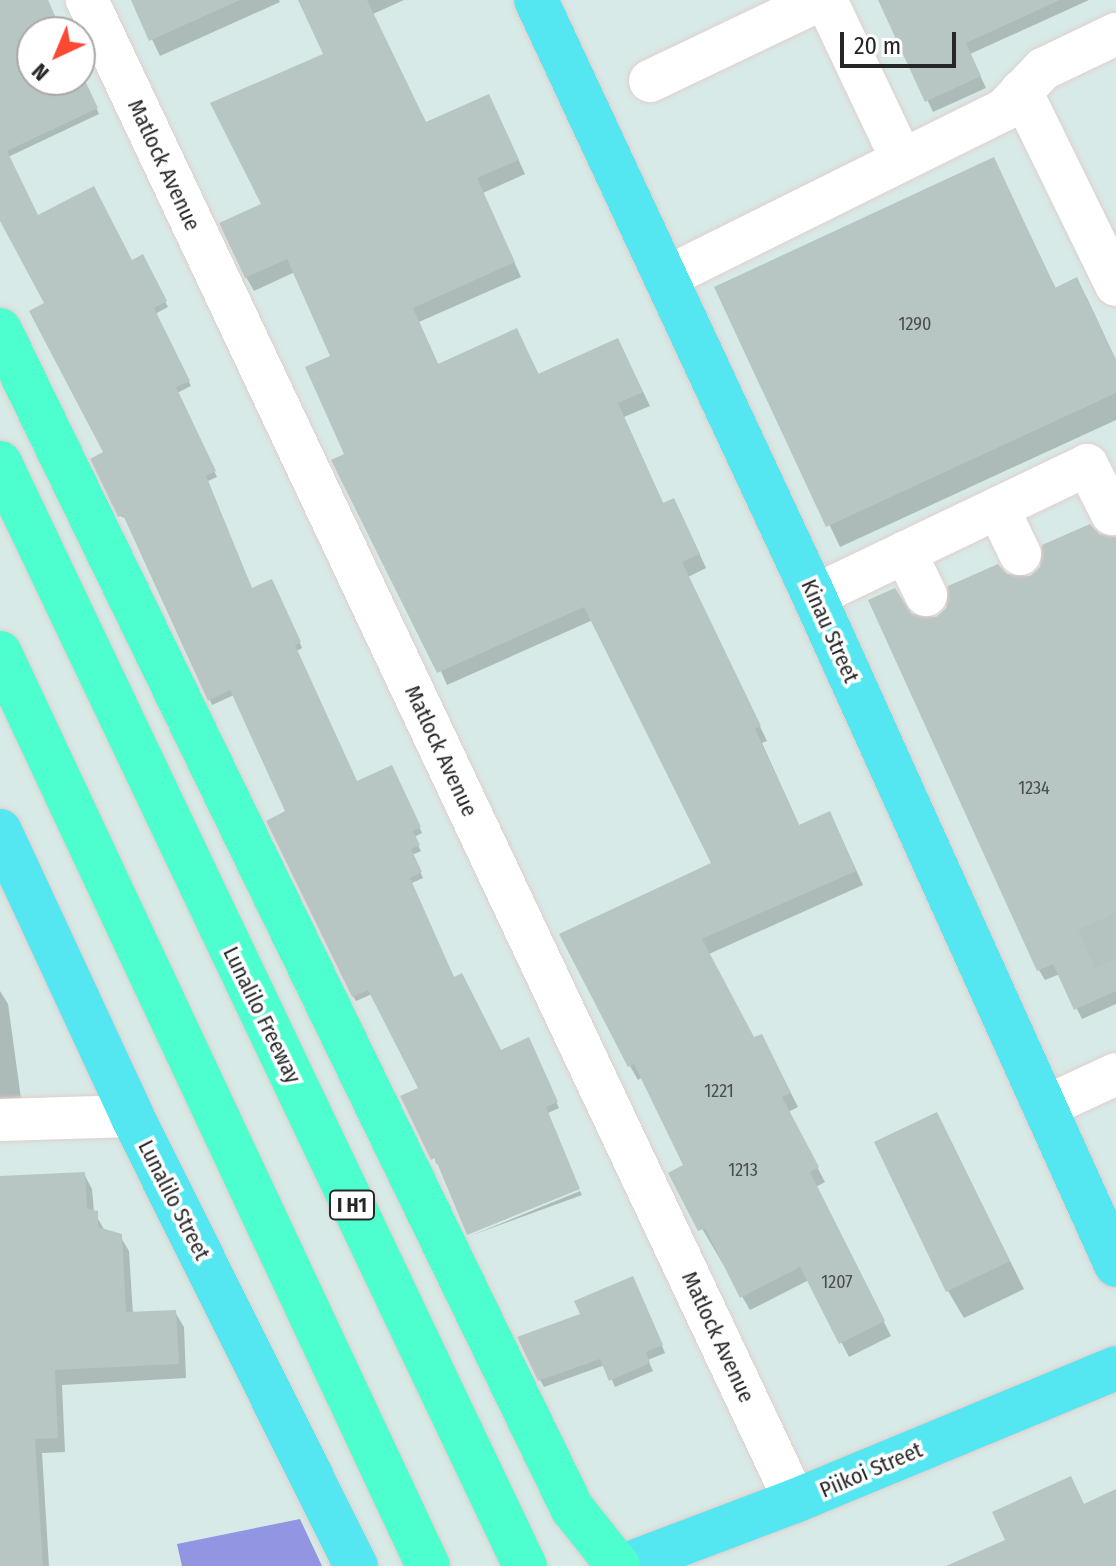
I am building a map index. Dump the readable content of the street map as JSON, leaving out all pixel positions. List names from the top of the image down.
{
  "streets": {
    "highway": ["Lunalilo Freeway", "I H1"],
    "main road": ["Kinau Street", "Lunalilo Street", "Piikoi Street"],
    "street": ["Matlock Avenue"]
  },
  "crossings": [
    ["Matlock Avenue", "Piikoi Street"]
  ],
  "house_numbers": [
    "1290",
    "1234",
    "1221",
    "1213",
    "1207"
  ],
  "scale_bar": "20 m",
  "north": "bottom left"
}
